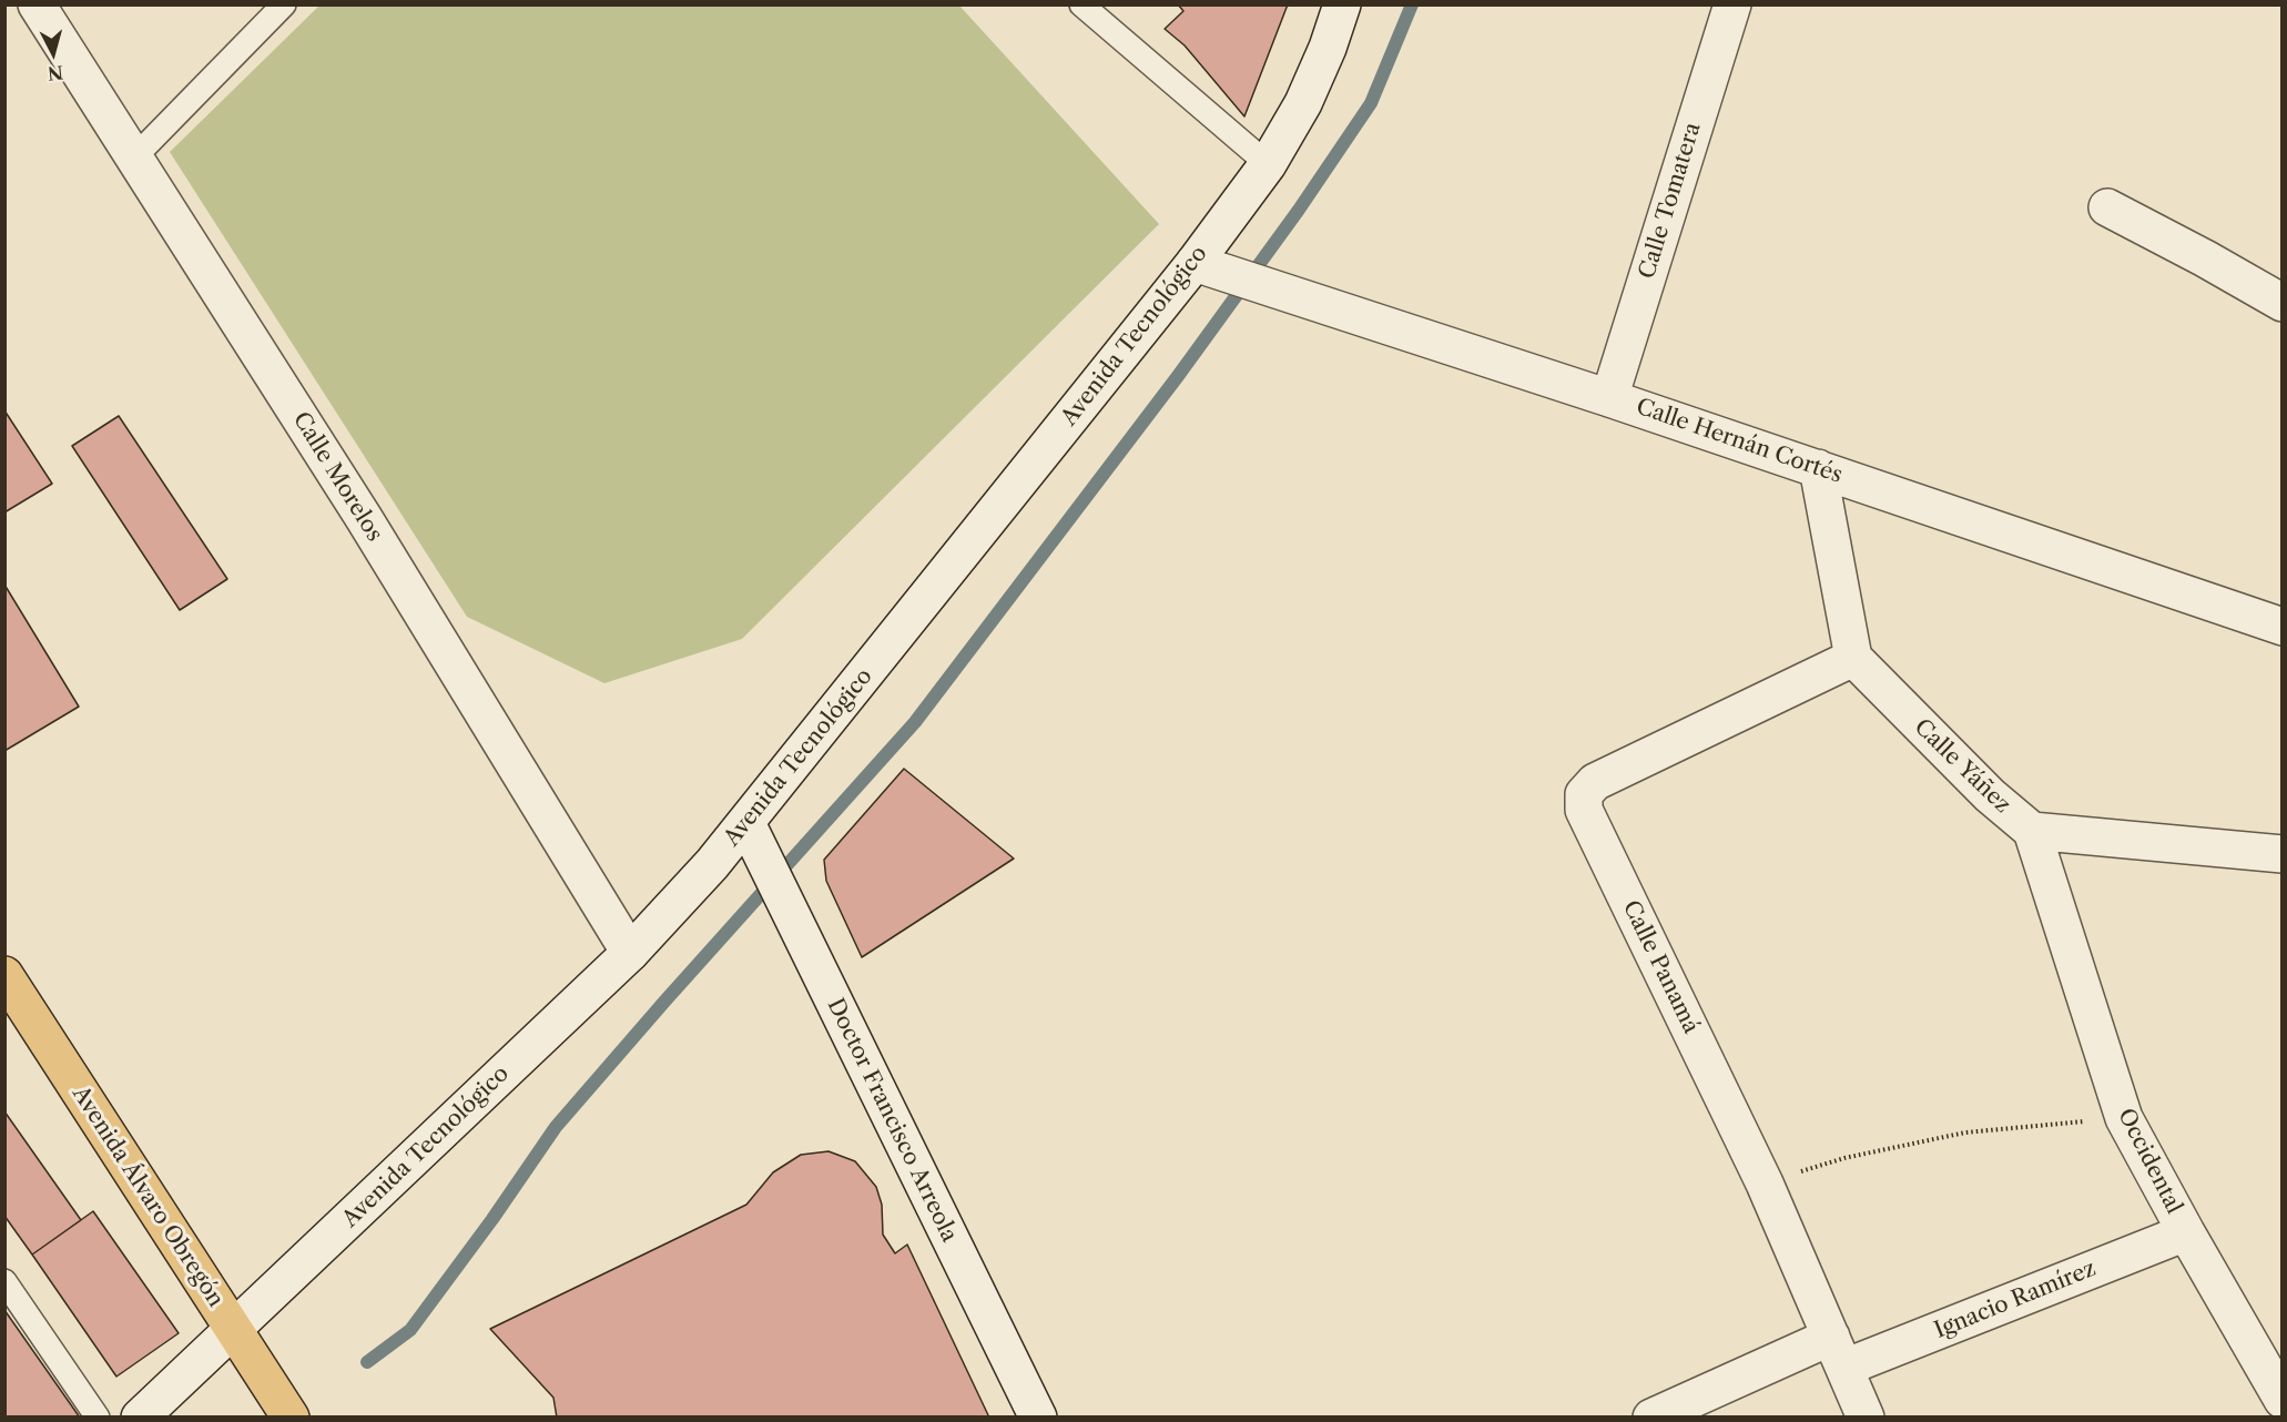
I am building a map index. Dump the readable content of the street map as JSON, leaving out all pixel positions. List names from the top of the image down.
{
  "streets": {
    "highway": ["Avenida Álvaro Obregón"],
    "street": [
      "Calle Tomatera",
      "Avenida Tecnológico",
      "Calle Hernán Cortés",
      "Calle Morelos",
      "Calle Yáñez",
      "Calle Panamá",
      "Doctor Francisco Arreola",
      "Occidental",
      "Ignacio Ramírez"
    ]
  },
  "crossings": [
    ["Calle Tomatera", "Calle Hernán Cortés"],
    ["Avenida Tecnológico", "Calle Hernán Cortés"],
    ["Avenida Tecnológico", "Calle Morelos"],
    ["Avenida Tecnológico", "Doctor Francisco Arreola"],
    ["Avenida Tecnológico", "Avenida Álvaro Obregón"],
    ["Calle Yáñez", "Calle Panamá"],
    ["Calle Yáñez", "Occidental"],
    ["Calle Panamá", "Ignacio Ramírez"],
    ["Occidental", "Ignacio Ramírez"]
  ],
  "north": "bottom"
}
